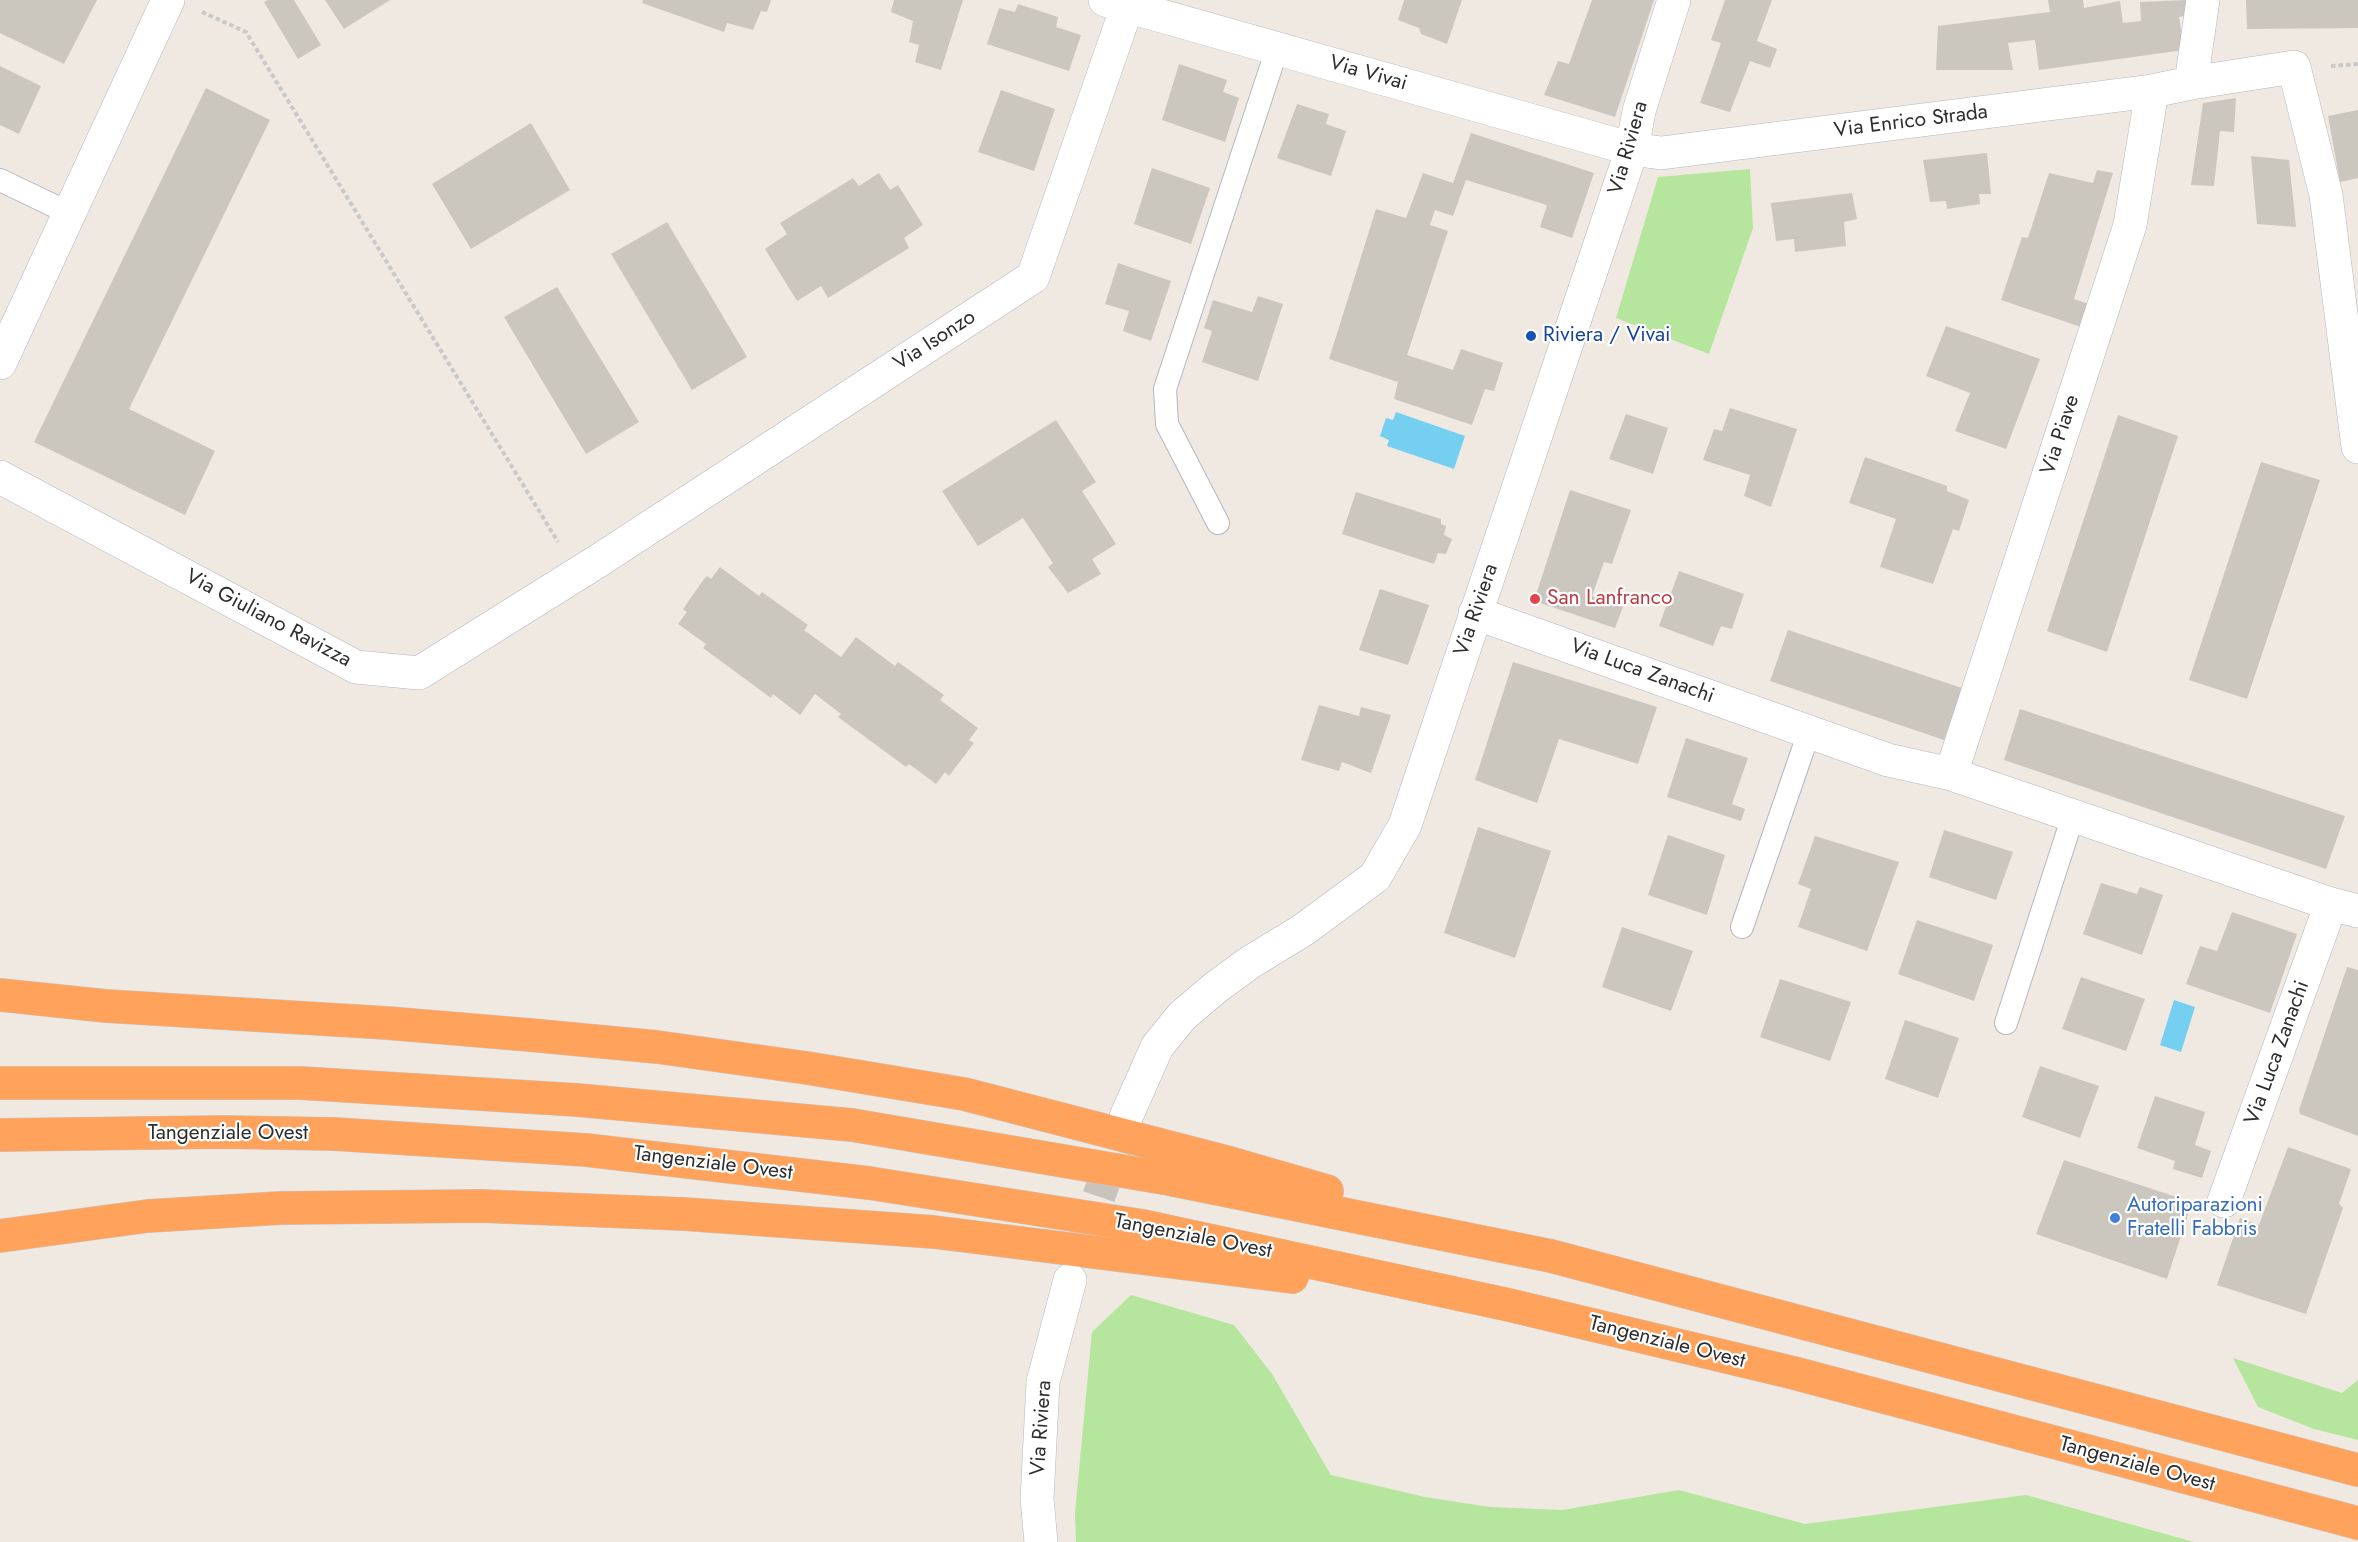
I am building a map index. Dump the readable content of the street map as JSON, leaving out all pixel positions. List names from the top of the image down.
{
  "streets": {
    "highway": ["Tangenziale Ovest"],
    "street": [
      "Via Vivai",
      "Via Enrico Strada",
      "Via Riviera",
      "Via Isonzo",
      "Via Piave",
      "Via Giuliano Ravizza",
      "Via Luca Zanachi"
    ]
  },
  "crossings": [
    ["Via Vivai", "Via Enrico Strada"],
    ["Via Vivai", "Via Riviera"],
    ["Via Vivai", "Via Isonzo"],
    ["Via Enrico Strada", "Via Riviera"],
    ["Via Enrico Strada", "Via Piave"],
    ["Via Riviera", "Via Luca Zanachi"],
    ["Via Isonzo", "Via Giuliano Ravizza"],
    ["Via Piave", "Via Luca Zanachi"]
  ],
  "places": ["Riviera / Vivai", "San Lanfranco", "Autoriparazioni Fratelli Fabbris"]
}
